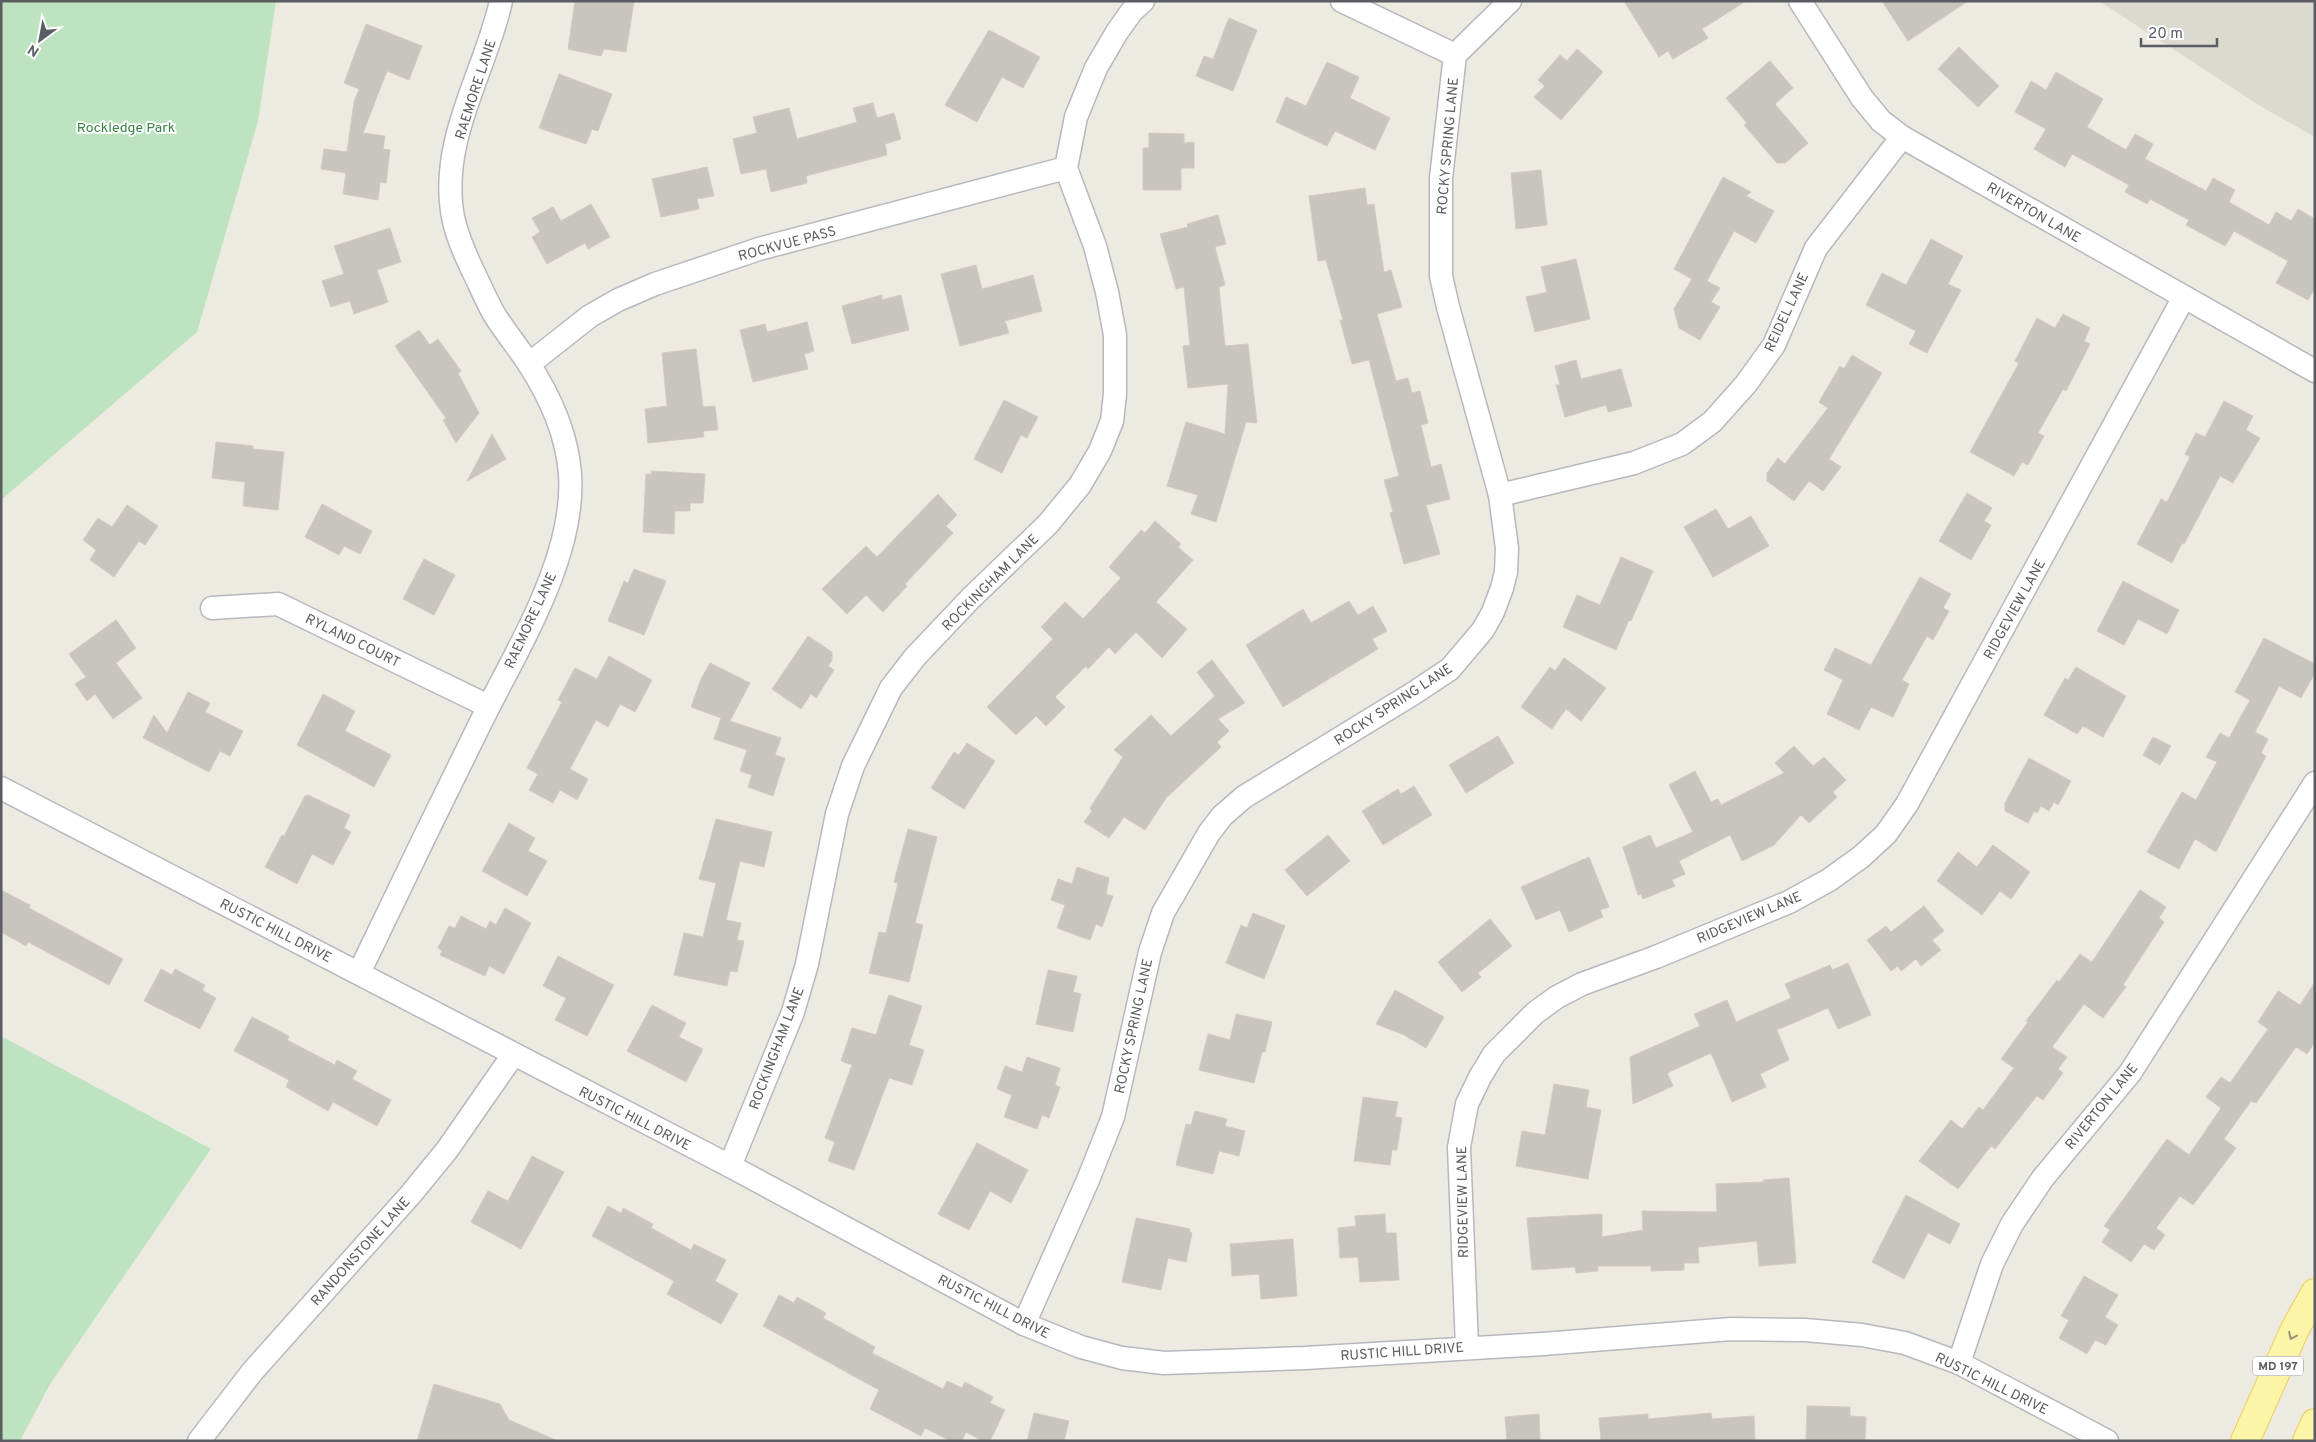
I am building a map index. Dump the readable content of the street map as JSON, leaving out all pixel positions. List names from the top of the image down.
{
  "streets": {
    "main road": ["MD 197"],
    "street": [
      "RAEMORE LANE",
      "ROCKY SPRING LANE",
      "RIVERTON LANE",
      "ROCKVUE PASS",
      "REIDEL LANE",
      "ROCKINGHAM LANE",
      "RIDGEVIEW LANE",
      "RYLAND COURT",
      "RUSTIC HILL DRIVE",
      "RANDONSTONE LANE"
    ]
  },
  "crossings": [
    ["RAEMORE LANE", "ROCKVUE PASS"],
    ["RAEMORE LANE", "RYLAND COURT"],
    ["RAEMORE LANE", "RUSTIC HILL DRIVE"],
    ["ROCKY SPRING LANE", "REIDEL LANE"],
    ["ROCKY SPRING LANE", "RUSTIC HILL DRIVE"],
    ["RIVERTON LANE", "REIDEL LANE"],
    ["RIVERTON LANE", "RIDGEVIEW LANE"],
    ["RIVERTON LANE", "RUSTIC HILL DRIVE"],
    ["ROCKVUE PASS", "ROCKINGHAM LANE"],
    ["ROCKINGHAM LANE", "RUSTIC HILL DRIVE"],
    ["RIDGEVIEW LANE", "RUSTIC HILL DRIVE"],
    ["RUSTIC HILL DRIVE", "RANDONSTONE LANE"]
  ],
  "parks": ["Rockledge Park"],
  "scale_bar": "20 m",
  "north": "bottom left"
}
